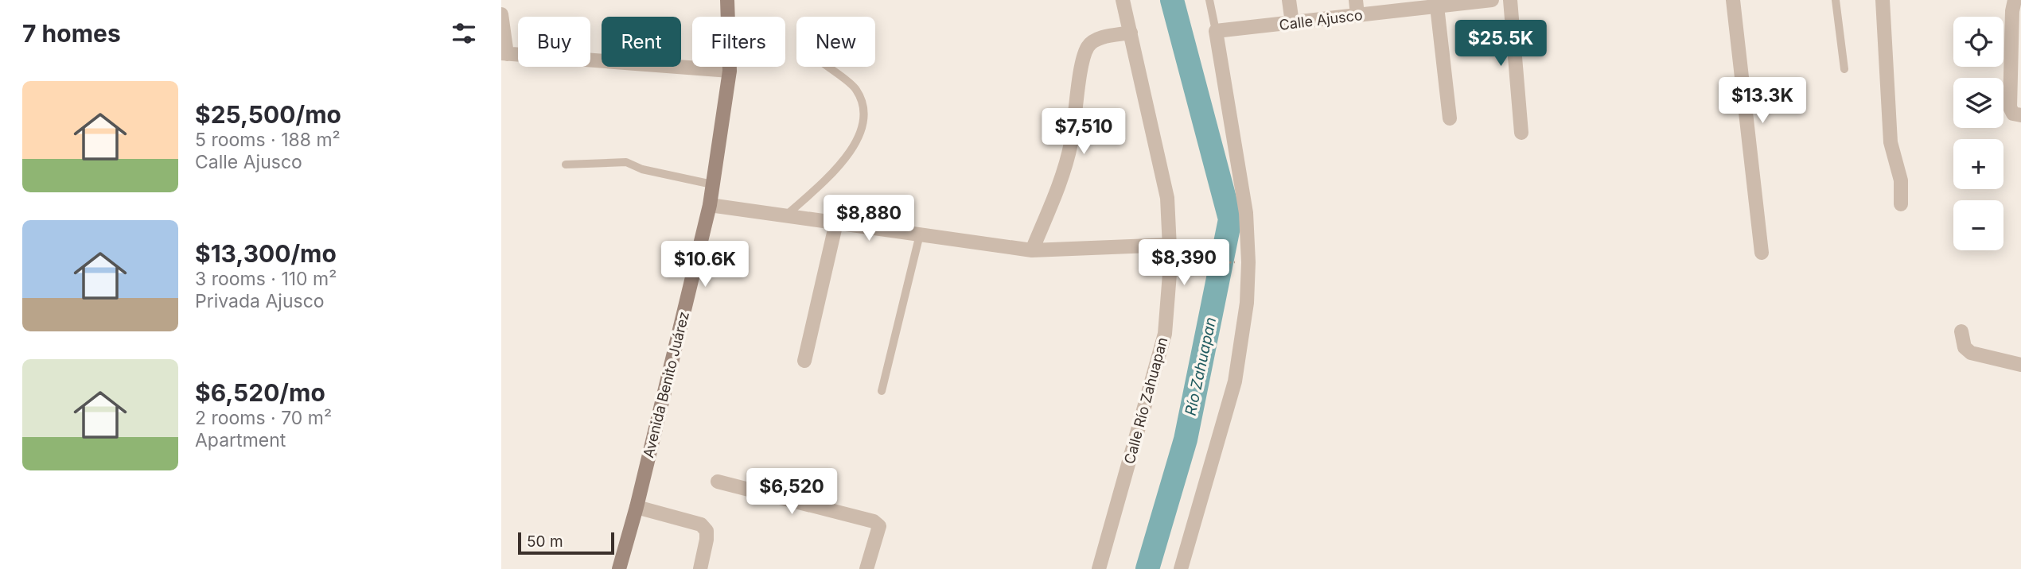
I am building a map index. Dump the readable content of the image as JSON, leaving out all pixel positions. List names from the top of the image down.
{
  "streets": {
    "main road": ["Avenida Benito Juárez"],
    "street": ["Calle Ajusco", "Calle Río Zahuapan"]
  },
  "water": ["Río Zahuapan"],
  "scale_bar": "50 m",
  "page": {
    "heading": "7 homes",
    "map_buttons": ["+", "−"],
    "chip": [
      "Buy",
      "Rent",
      "Filters",
      "New"
    ],
    "price": [
      "$25.5K",
      "$13.3K",
      "$7,510",
      "$8,880",
      "$8,390",
      "$10.6K",
      "$6,520"
    ],
    "list": [
      {
        "name": "$25,500/mo",
        "note": "5 rooms · 188 m² · Calle Ajusco"
      },
      {
        "name": "$13,300/mo",
        "note": "3 rooms · 110 m² · Privada Ajusco"
      },
      {
        "name": "$6,520/mo",
        "note": "2 rooms · 70 m² · Apartment"
      }
    ],
    "scale": "50 m"
  }
}
